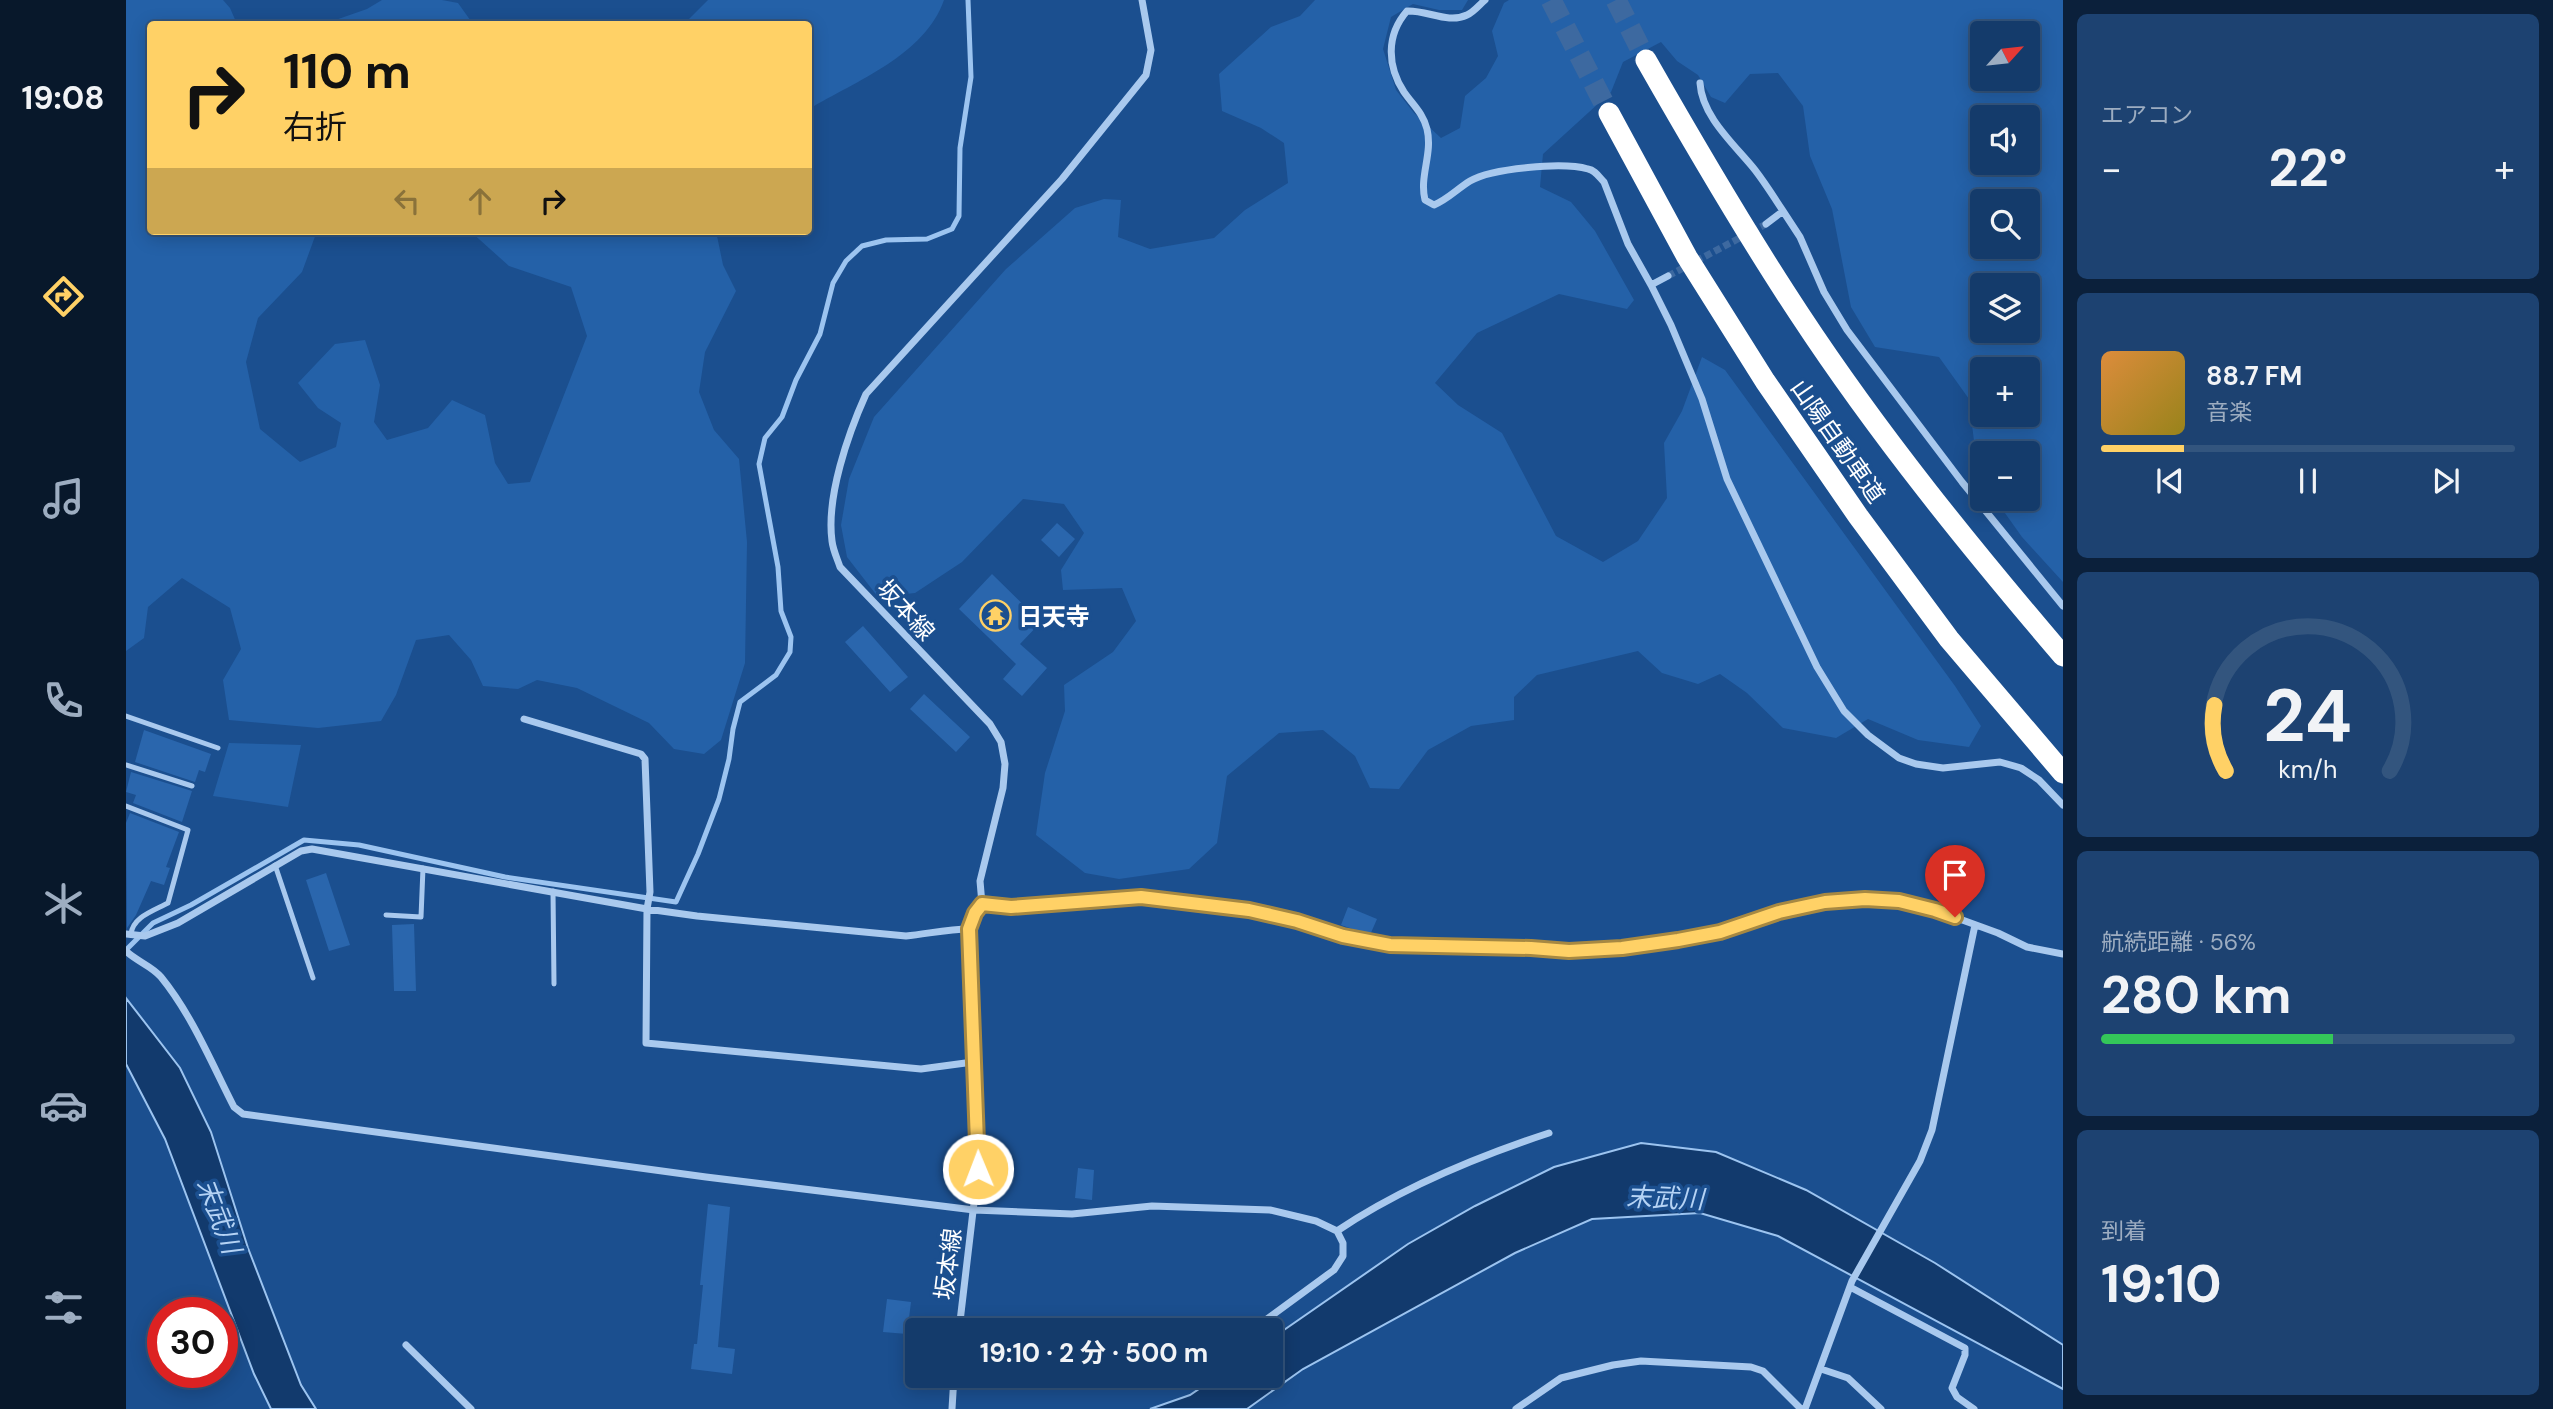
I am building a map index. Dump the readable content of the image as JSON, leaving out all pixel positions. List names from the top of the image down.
{
  "streets": {
    "highway": ["山陽自動車道"],
    "street": ["坂本線"]
  },
  "water": ["末武川"],
  "places": {
    "temple": ["日天寺"]
  },
  "north": "top right",
  "page": {
    "tabs": "19:08",
    "tile": [
      "エアコン",
      ["航続距離 · 56%", "280 km"],
      ["到着", "19:10"]
    ],
    "map_buttons": ["+", "−"],
    "turn": ["110 m", "右折"],
    "heat": ["−", "22°", "+"],
    "song": ["88.7 FM", "音楽"],
    "limit": "30",
    "trip": "19:10 · 2 分 · 500 m",
    "gauge": ["24", "km/h"]
  }
}
